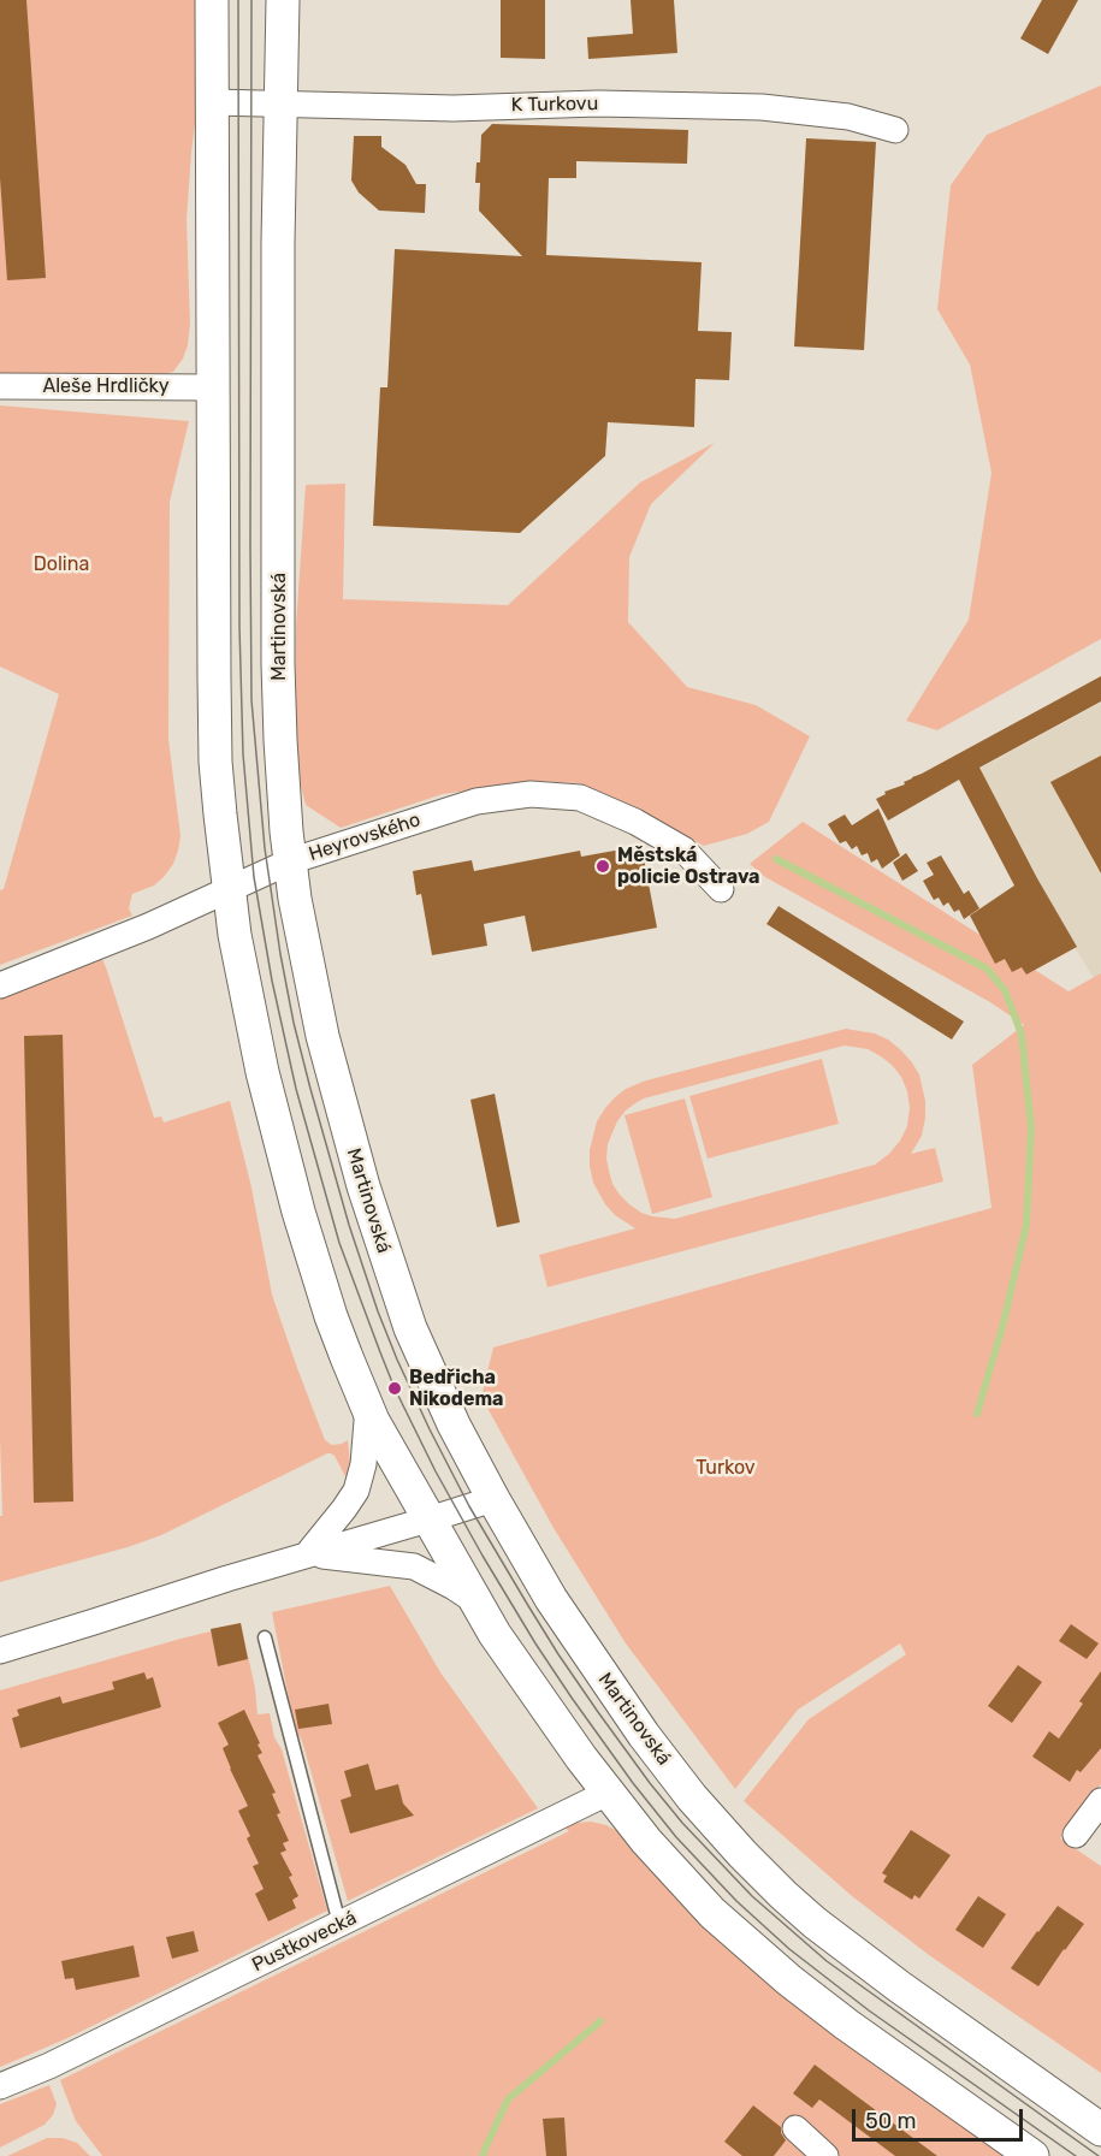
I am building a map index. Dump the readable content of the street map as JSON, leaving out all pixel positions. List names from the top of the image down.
{
  "streets": {
    "street": [
      "K Turkovu",
      "Aleše Hrdličky",
      "Martinovská",
      "Heyrovského",
      "Pustkovecká"
    ]
  },
  "crossings": [
    ["K Turkovu", "Martinovská"],
    ["Martinovská", "Heyrovského"]
  ],
  "parks": ["Dolina", "Turkov"],
  "places": ["Městská policie Ostrava", "Bedřicha Nikodema"],
  "scale_bar": "50 m"
}
